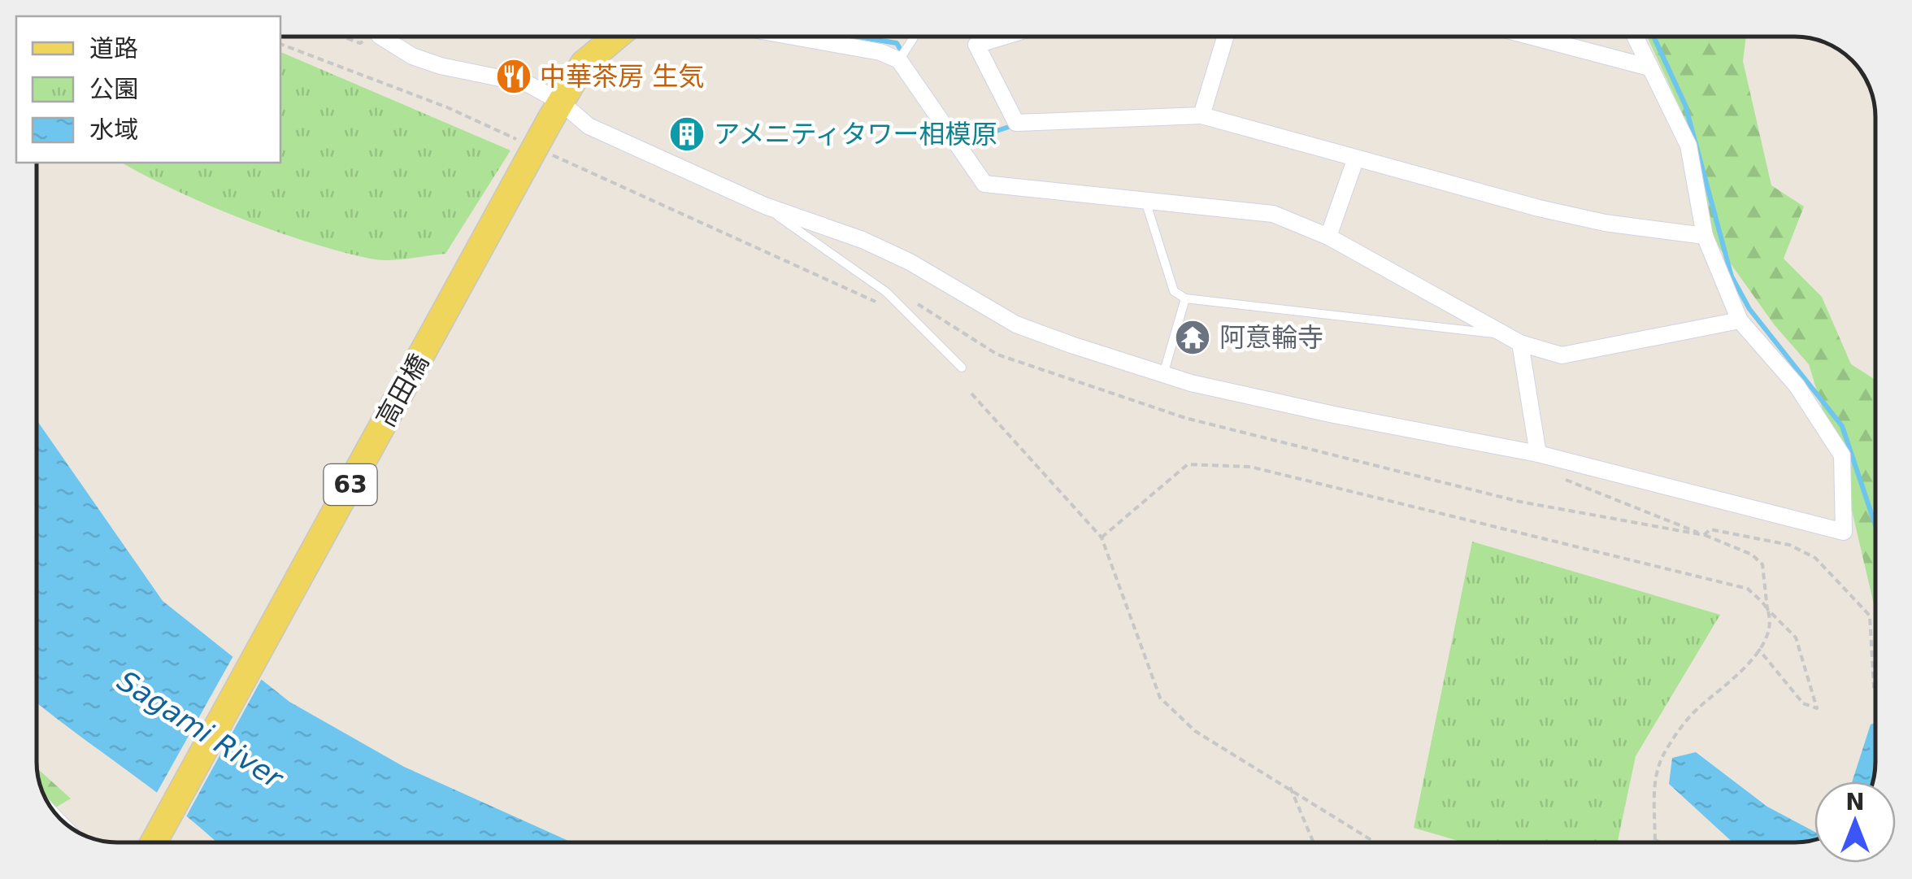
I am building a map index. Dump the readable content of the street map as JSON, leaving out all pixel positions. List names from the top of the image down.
{
  "streets": {
    "main road": ["高田橋", "63"]
  },
  "crossings": [
    ["高田橋", "63"]
  ],
  "water": ["Sagami River"],
  "places": {
    "restaurant": ["中華茶房 生気"],
    "building": ["アメニティタワー相模原"],
    "temple": ["阿意輪寺"]
  },
  "legend": ["道路", "公園", "水域"],
  "north": "top"
}
